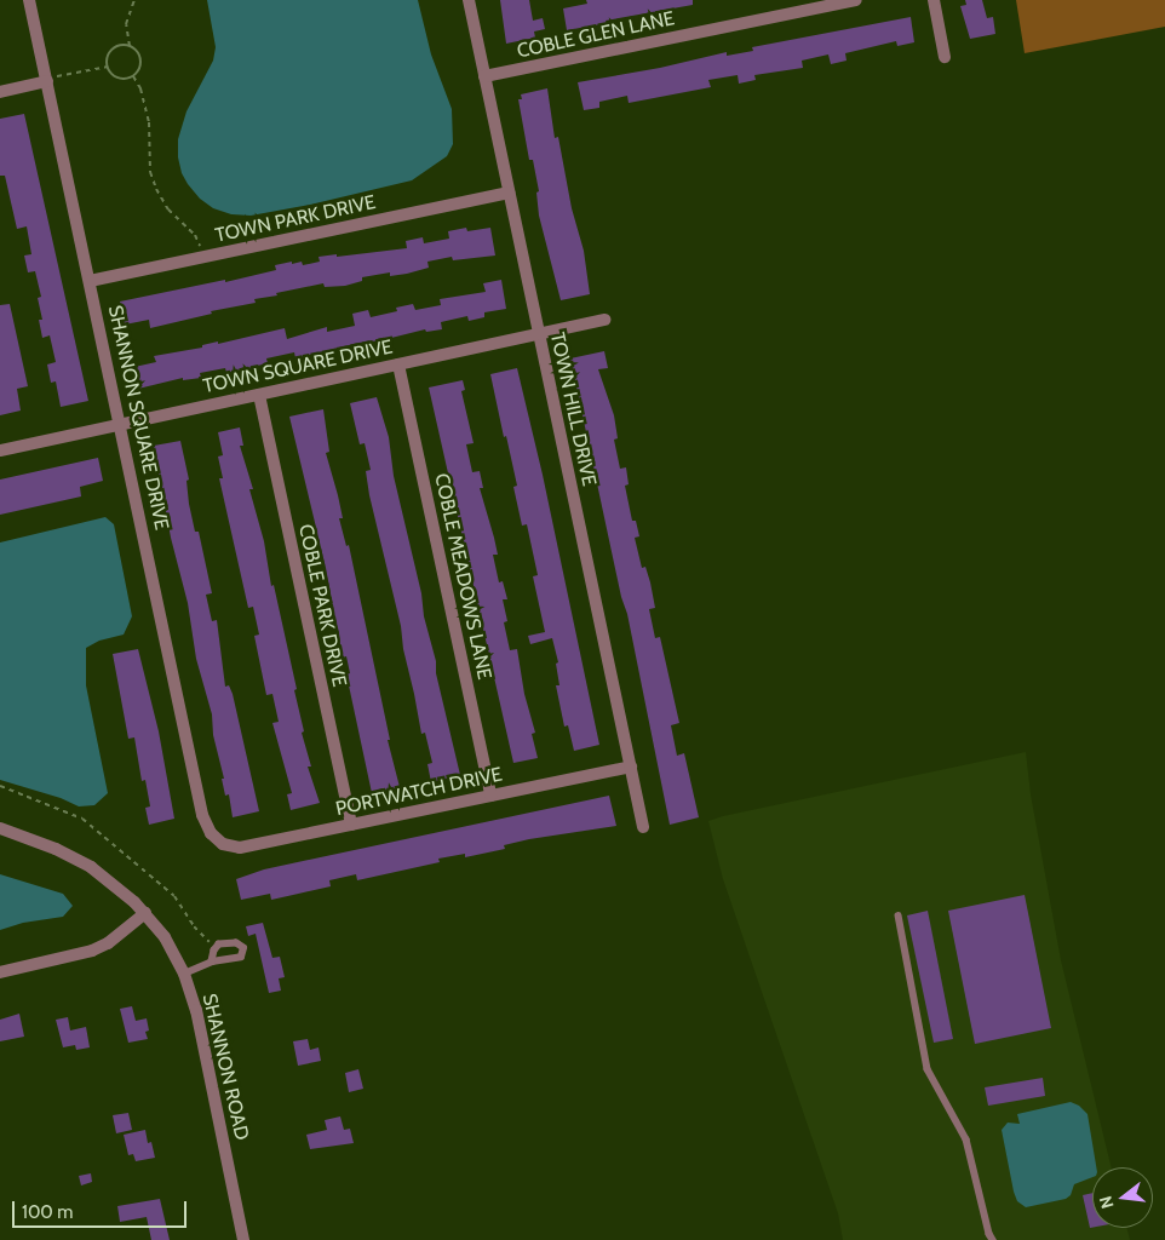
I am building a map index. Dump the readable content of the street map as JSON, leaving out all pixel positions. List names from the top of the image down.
{
  "streets": {
    "street": [
      "COBLE GLEN LANE",
      "TOWN PARK DRIVE",
      "TOWN SQUARE DRIVE",
      "TOWN HILL DRIVE",
      "SHANNON SQUARE DRIVE",
      "COBLE MEADOWS LANE",
      "COBLE PARK DRIVE",
      "PORTWATCH DRIVE",
      "SHANNON ROAD"
    ]
  },
  "crossings": [
    ["COBLE GLEN LANE", "TOWN HILL DRIVE"],
    ["TOWN PARK DRIVE", "TOWN HILL DRIVE"],
    ["TOWN PARK DRIVE", "SHANNON SQUARE DRIVE"],
    ["TOWN SQUARE DRIVE", "TOWN HILL DRIVE"],
    ["TOWN SQUARE DRIVE", "SHANNON SQUARE DRIVE"],
    ["TOWN SQUARE DRIVE", "COBLE MEADOWS LANE"],
    ["TOWN SQUARE DRIVE", "COBLE PARK DRIVE"],
    ["TOWN HILL DRIVE", "PORTWATCH DRIVE"],
    ["SHANNON SQUARE DRIVE", "PORTWATCH DRIVE"],
    ["COBLE MEADOWS LANE", "PORTWATCH DRIVE"],
    ["COBLE PARK DRIVE", "PORTWATCH DRIVE"]
  ],
  "scale_bar": "100 m",
  "north": "left"
}
